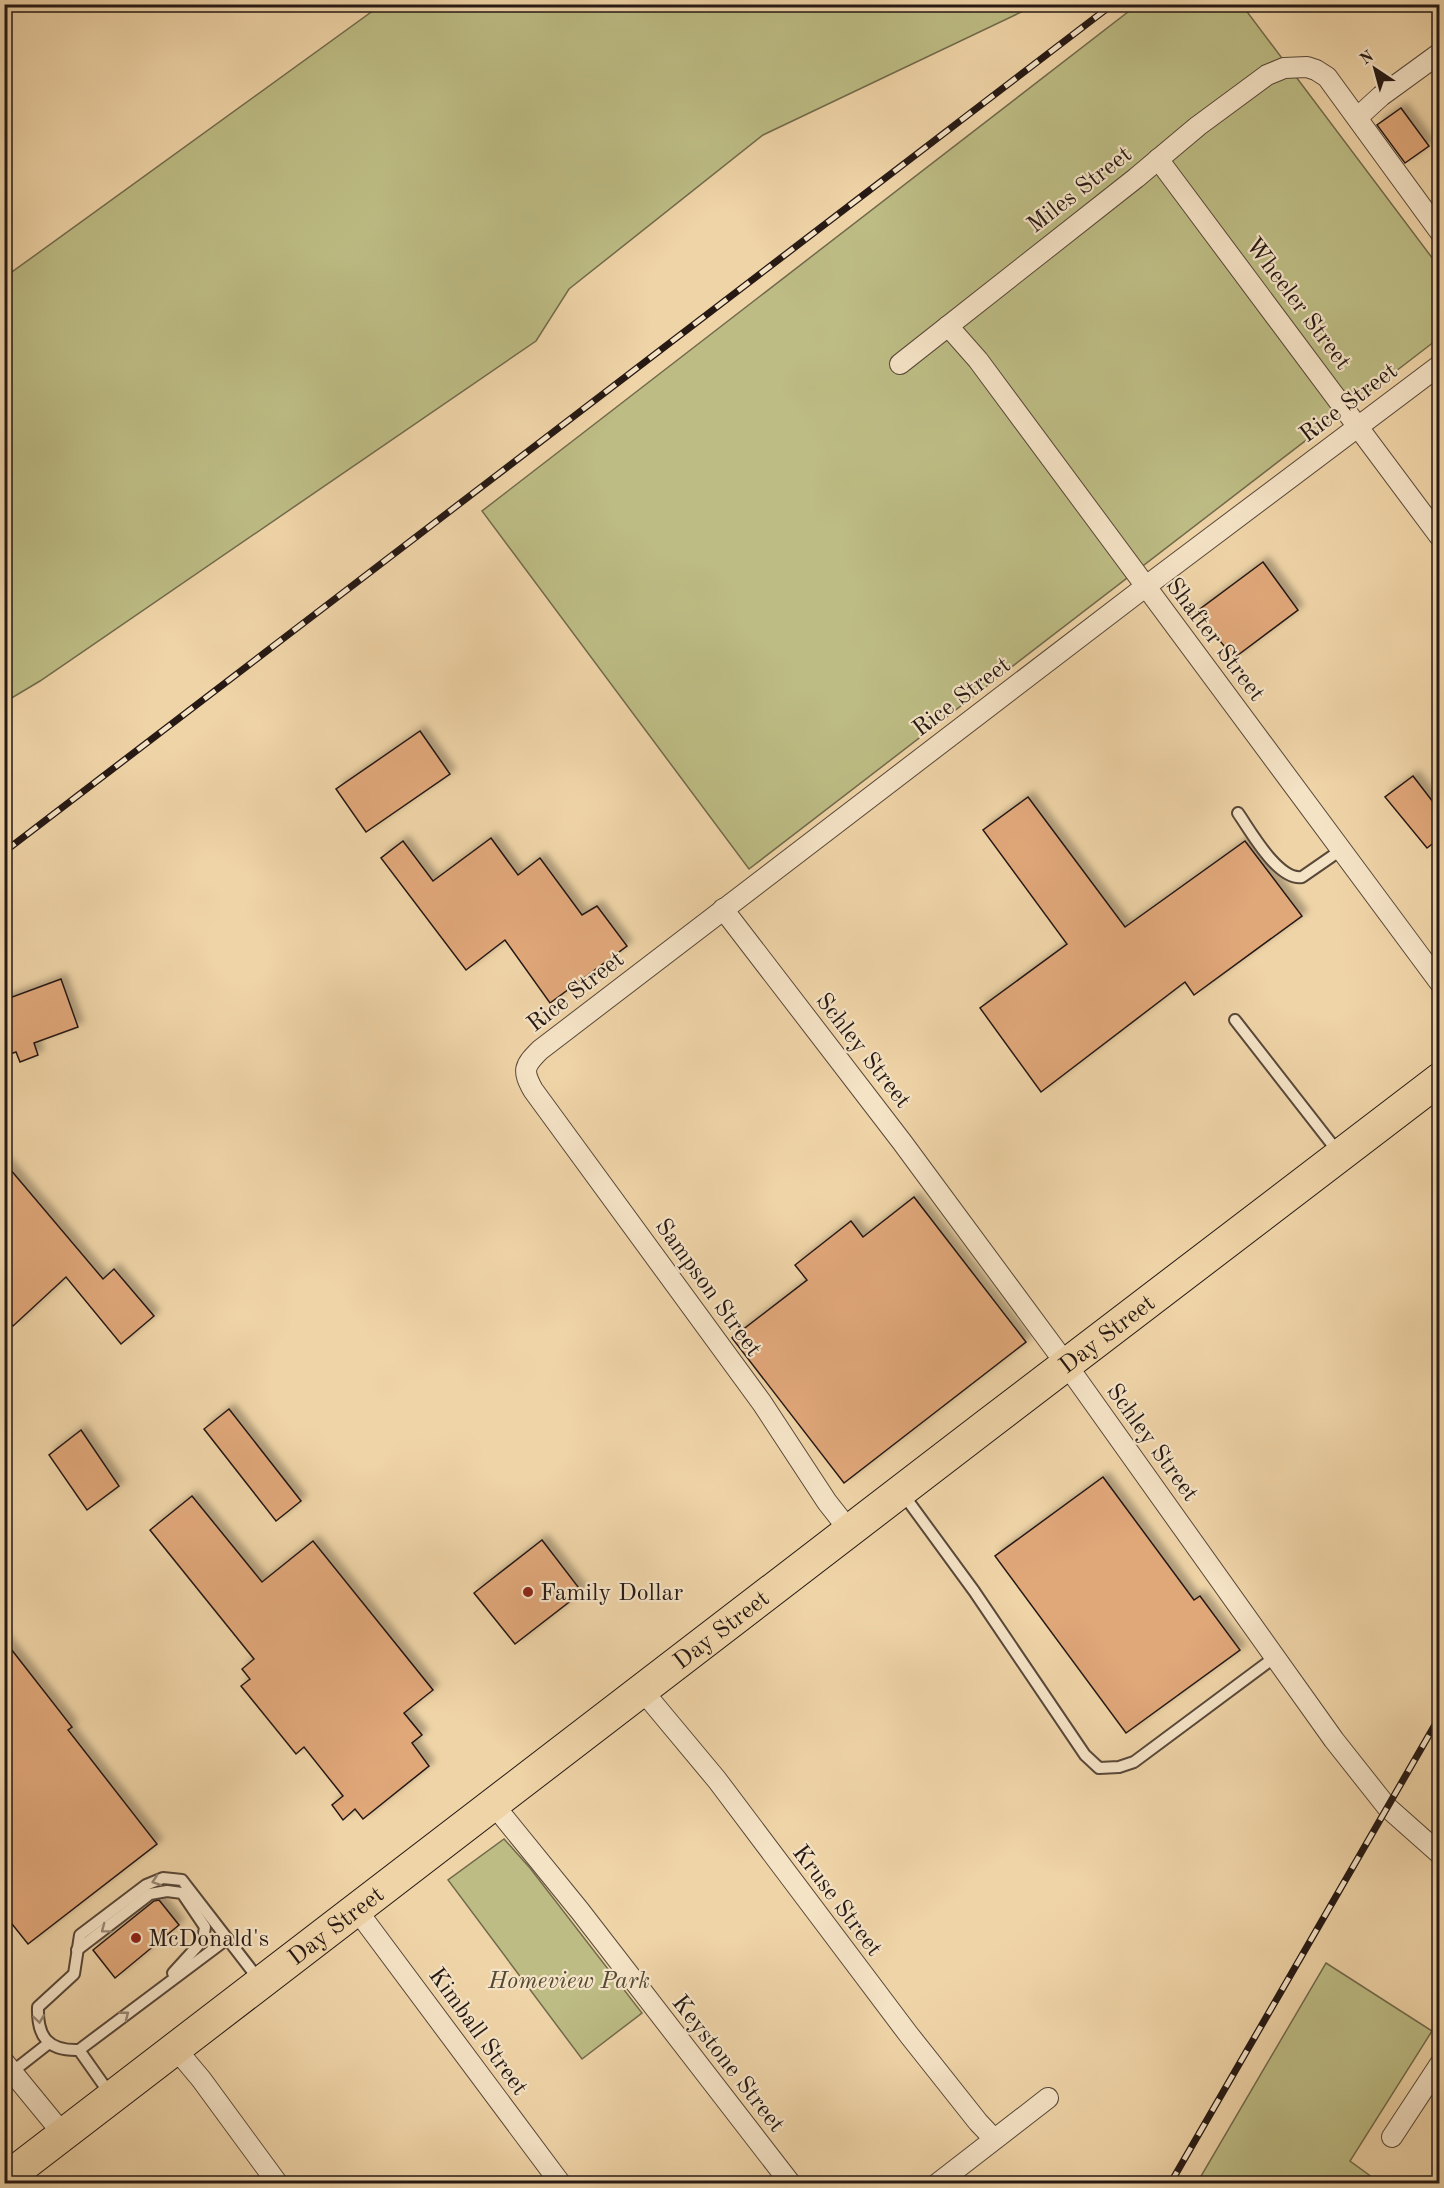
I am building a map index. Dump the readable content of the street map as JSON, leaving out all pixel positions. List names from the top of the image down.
{
  "streets": {
    "main road": ["Day Street"],
    "street": [
      "Miles Street",
      "Wheeler Street",
      "Rice Street",
      "Shafter Street",
      "Schley Street",
      "Sampson Street",
      "Kruse Street",
      "Kimball Street",
      "Keystone Street"
    ]
  },
  "crossings": [
    ["Miles Street", "Wheeler Street"],
    ["Miles Street", "Shafter Street"],
    ["Wheeler Street", "Rice Street"],
    ["Rice Street", "Shafter Street"],
    ["Rice Street", "Schley Street"],
    ["Rice Street", "Sampson Street"],
    ["Schley Street", "Day Street"],
    ["Sampson Street", "Day Street"],
    ["Day Street", "Kruse Street"],
    ["Day Street", "Kimball Street"],
    ["Day Street", "Keystone Street"]
  ],
  "parks": ["Homeview Park"],
  "places": ["Family Dollar", "McDonald's"],
  "north": "top left"
}
